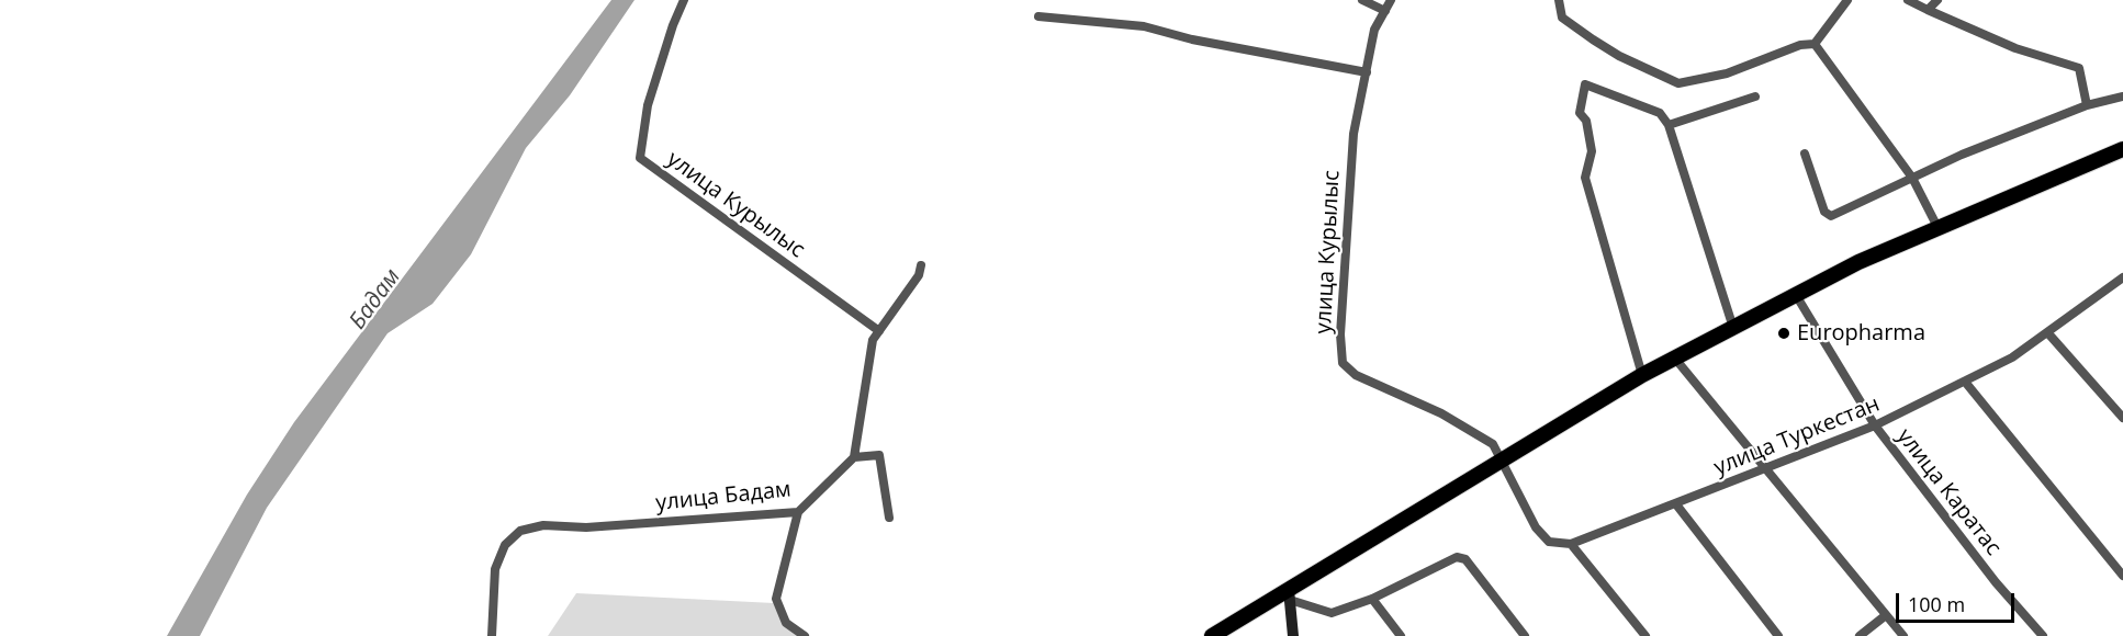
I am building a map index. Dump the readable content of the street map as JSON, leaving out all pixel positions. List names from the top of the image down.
{
  "streets": {
    "street": [
      "улица Курылыс",
      "улица Туркестан",
      "улица Каратас",
      "улица Бадам"
    ]
  },
  "crossings": [
    ["улица Туркестан", "улица Каратас"]
  ],
  "water": ["Бадам"],
  "places": ["Europharma"],
  "scale_bar": "100 m"
}
